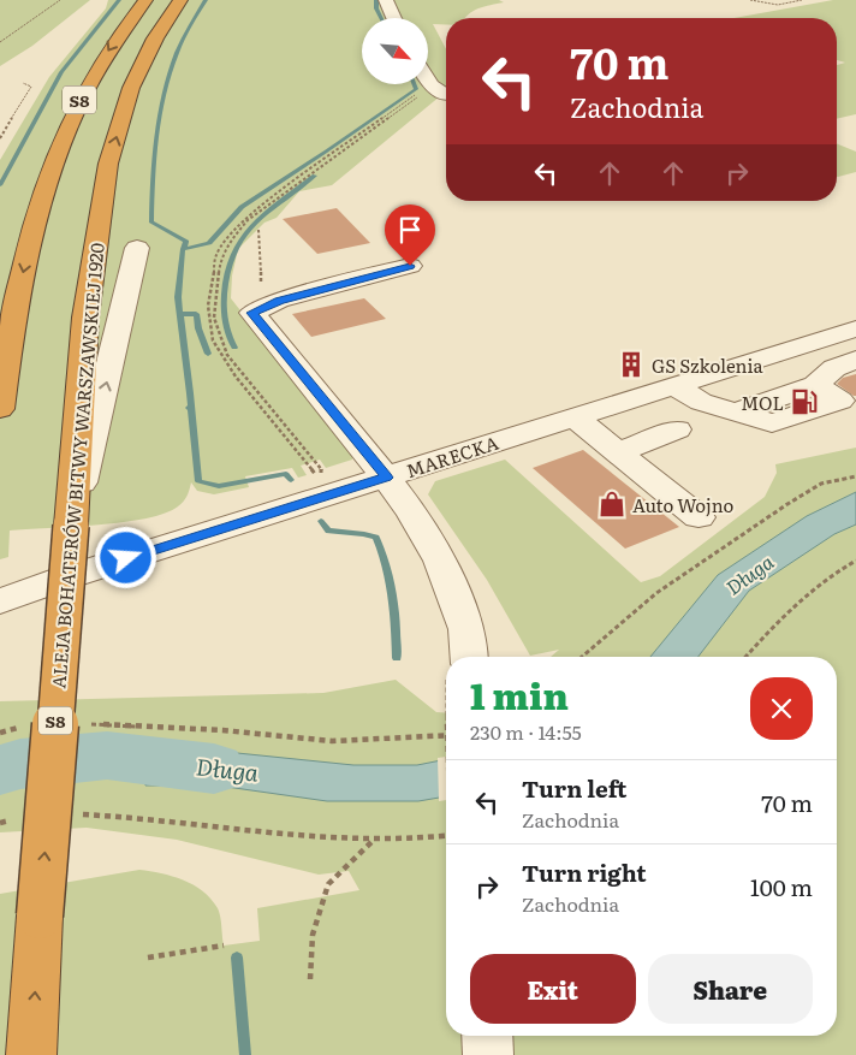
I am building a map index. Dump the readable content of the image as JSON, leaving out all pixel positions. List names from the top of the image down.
{
  "streets": {
    "highway": ["S8", "ALEJA BOHATERÓW BITWY WARSZAWSKIEJ 1920"],
    "street": ["MARECKA"]
  },
  "water": ["Długa"],
  "places": {
    "building": ["GS Szkolenia"],
    "fuel station": ["MOL"],
    "shop": ["Auto Wojno"]
  },
  "north": "bottom right",
  "page": {
    "turn": ["70 m", "Zachodnia"],
    "heading": ["1 min", "230 m · 14:55"],
    "list": [
      {
        "name": "Turn left",
        "note": "Zachodnia",
        "value": "70 m"
      },
      {
        "name": "Turn right",
        "note": "Zachodnia",
        "value": "100 m"
      }
    ],
    "buttons": ["Exit", "Share"]
  }
}
